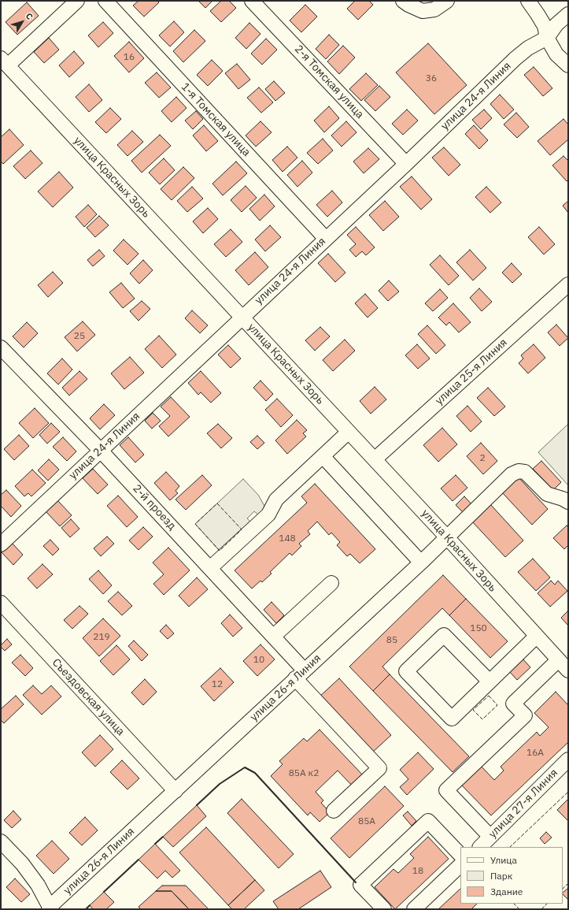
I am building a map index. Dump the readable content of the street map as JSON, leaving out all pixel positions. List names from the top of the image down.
{
  "streets": {
    "street": [
      "2-я Томская улица",
      "улица 24-я Линия",
      "1-я Томская улица",
      "улица Красных Зорь",
      "улица 25-я Линия",
      "2-й проезд",
      "улица 26-я Линия",
      "Съездовская улица",
      "улица 27-я Линия"
    ]
  },
  "crossings": [
    ["2-я Томская улица", "улица 24-я Линия"],
    ["улица 24-я Линия", "1-я Томская улица"],
    ["улица 24-я Линия", "улица Красных Зорь"],
    ["улица 24-я Линия", "2-й проезд"],
    ["улица Красных Зорь", "улица 25-я Линия"],
    ["улица Красных Зорь", "улица 26-я Линия"],
    ["2-й проезд", "улица 26-я Линия"],
    ["улица 26-я Линия", "Съездовская улица"]
  ],
  "house_numbers": [
    "16",
    "36",
    "25",
    "2",
    "148",
    "150",
    "219",
    "85",
    "10",
    "12",
    "16А",
    "85А к2",
    "85А",
    "18"
  ],
  "legend": ["Улица", "Парк", "Здание"],
  "north": "top right"
}
